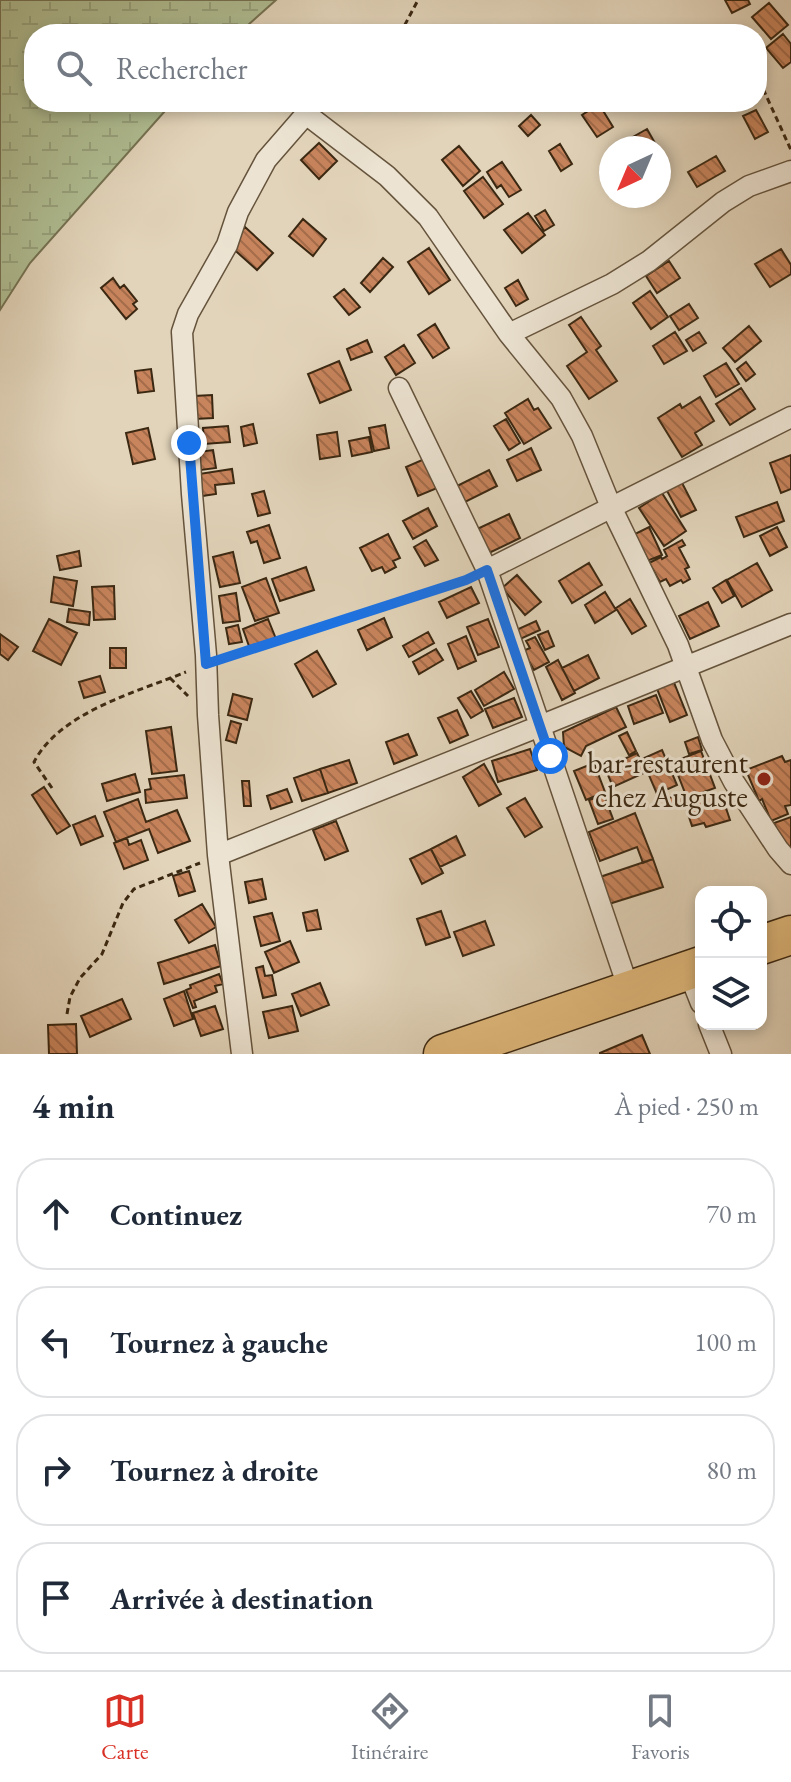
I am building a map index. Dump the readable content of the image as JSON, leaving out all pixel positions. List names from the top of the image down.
{
  "places": ["bar-restaurent chez Auguste"],
  "north": "bottom left",
  "page": {
    "search": "Rechercher",
    "heading": ["4 min", "À pied · 250 m"],
    "list": [
      ["Continuez", "70 m"],
      ["Tournez à gauche", "100 m"],
      ["Tournez à droite", "80 m"],
      "Arrivée à destination"
    ],
    "nav": ["Carte", "Itinéraire", "Favoris"]
  }
}
